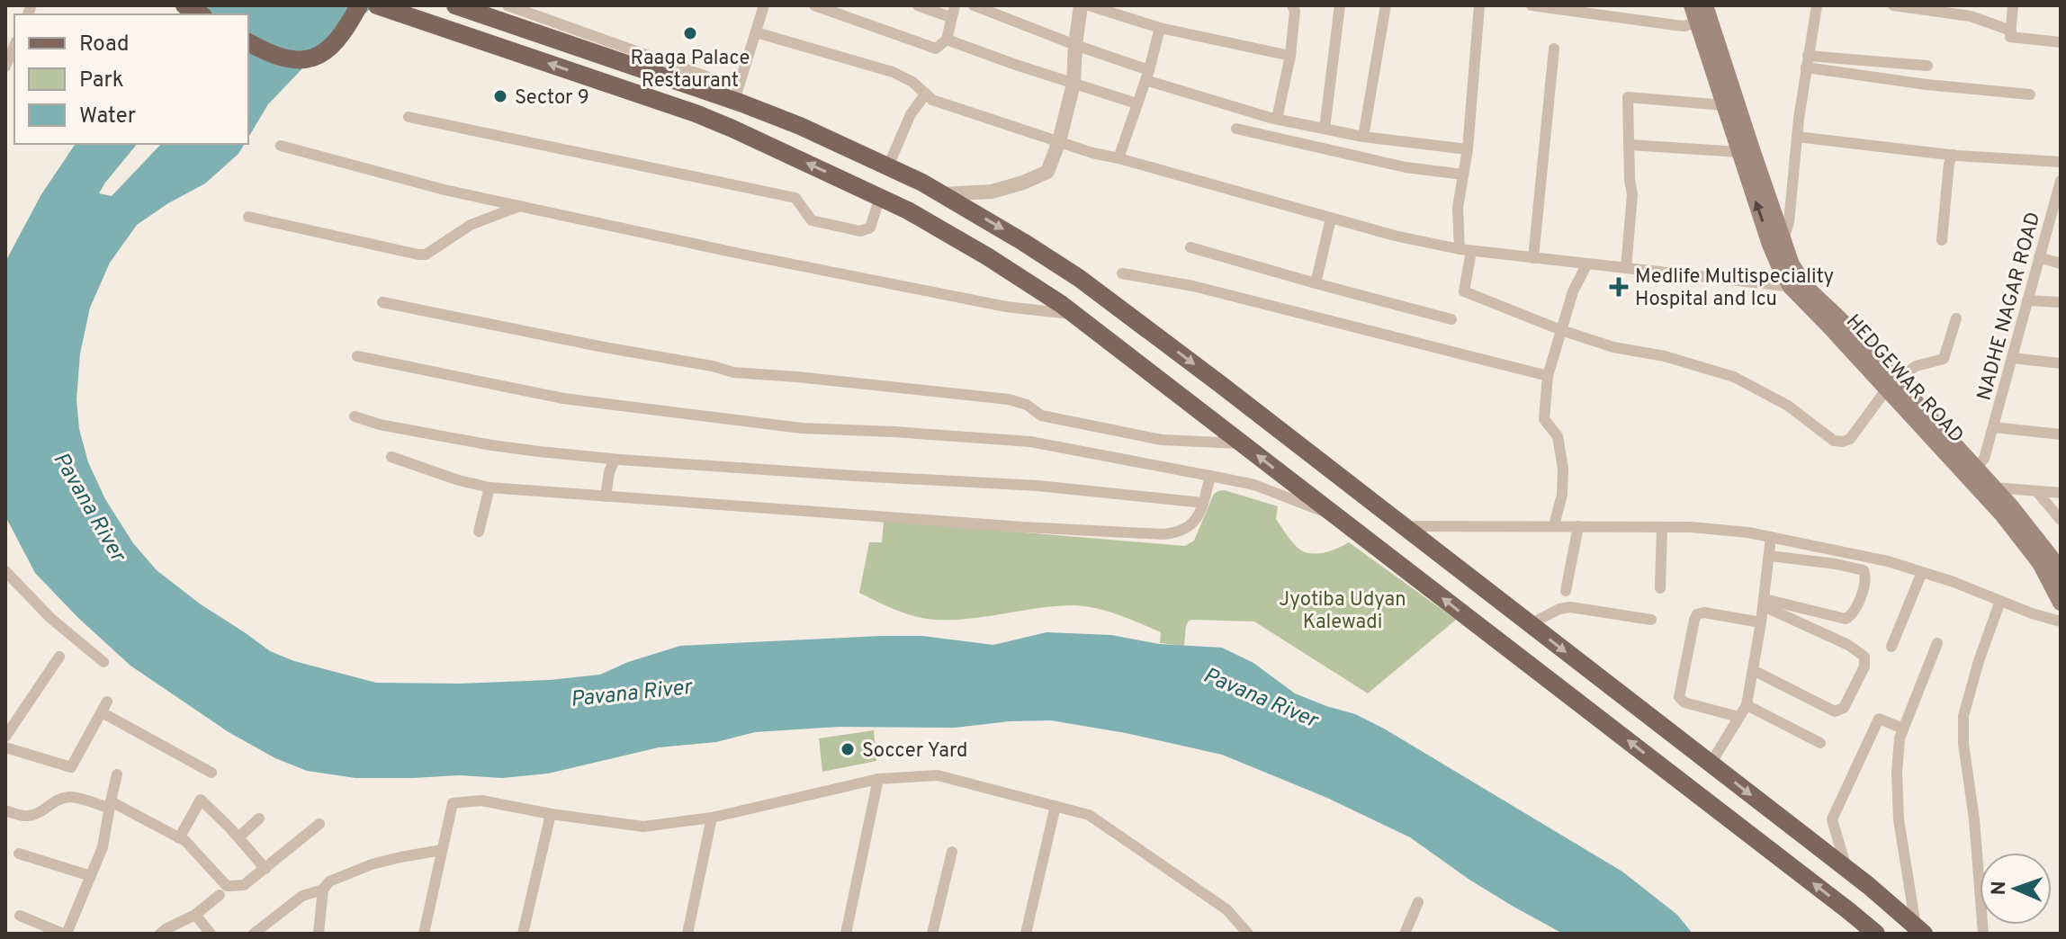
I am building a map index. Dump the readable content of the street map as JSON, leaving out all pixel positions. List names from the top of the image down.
{
  "streets": {
    "main road": ["HEDGEWAR ROAD"],
    "street": ["NADHE NAGAR ROAD"]
  },
  "crossings": [
    ["NADHE NAGAR ROAD", "HEDGEWAR ROAD"]
  ],
  "water": ["Pavana River"],
  "parks": ["Jyotiba Udyan Kalewadi"],
  "places": {
    "other": ["Raaga Palace Restaurant", "Sector 9", "Soccer Yard"],
    "health": ["Medlife Multispeciality Hospital and Icu"]
  },
  "legend": ["Road", "Park", "Water"],
  "north": "left"
}
